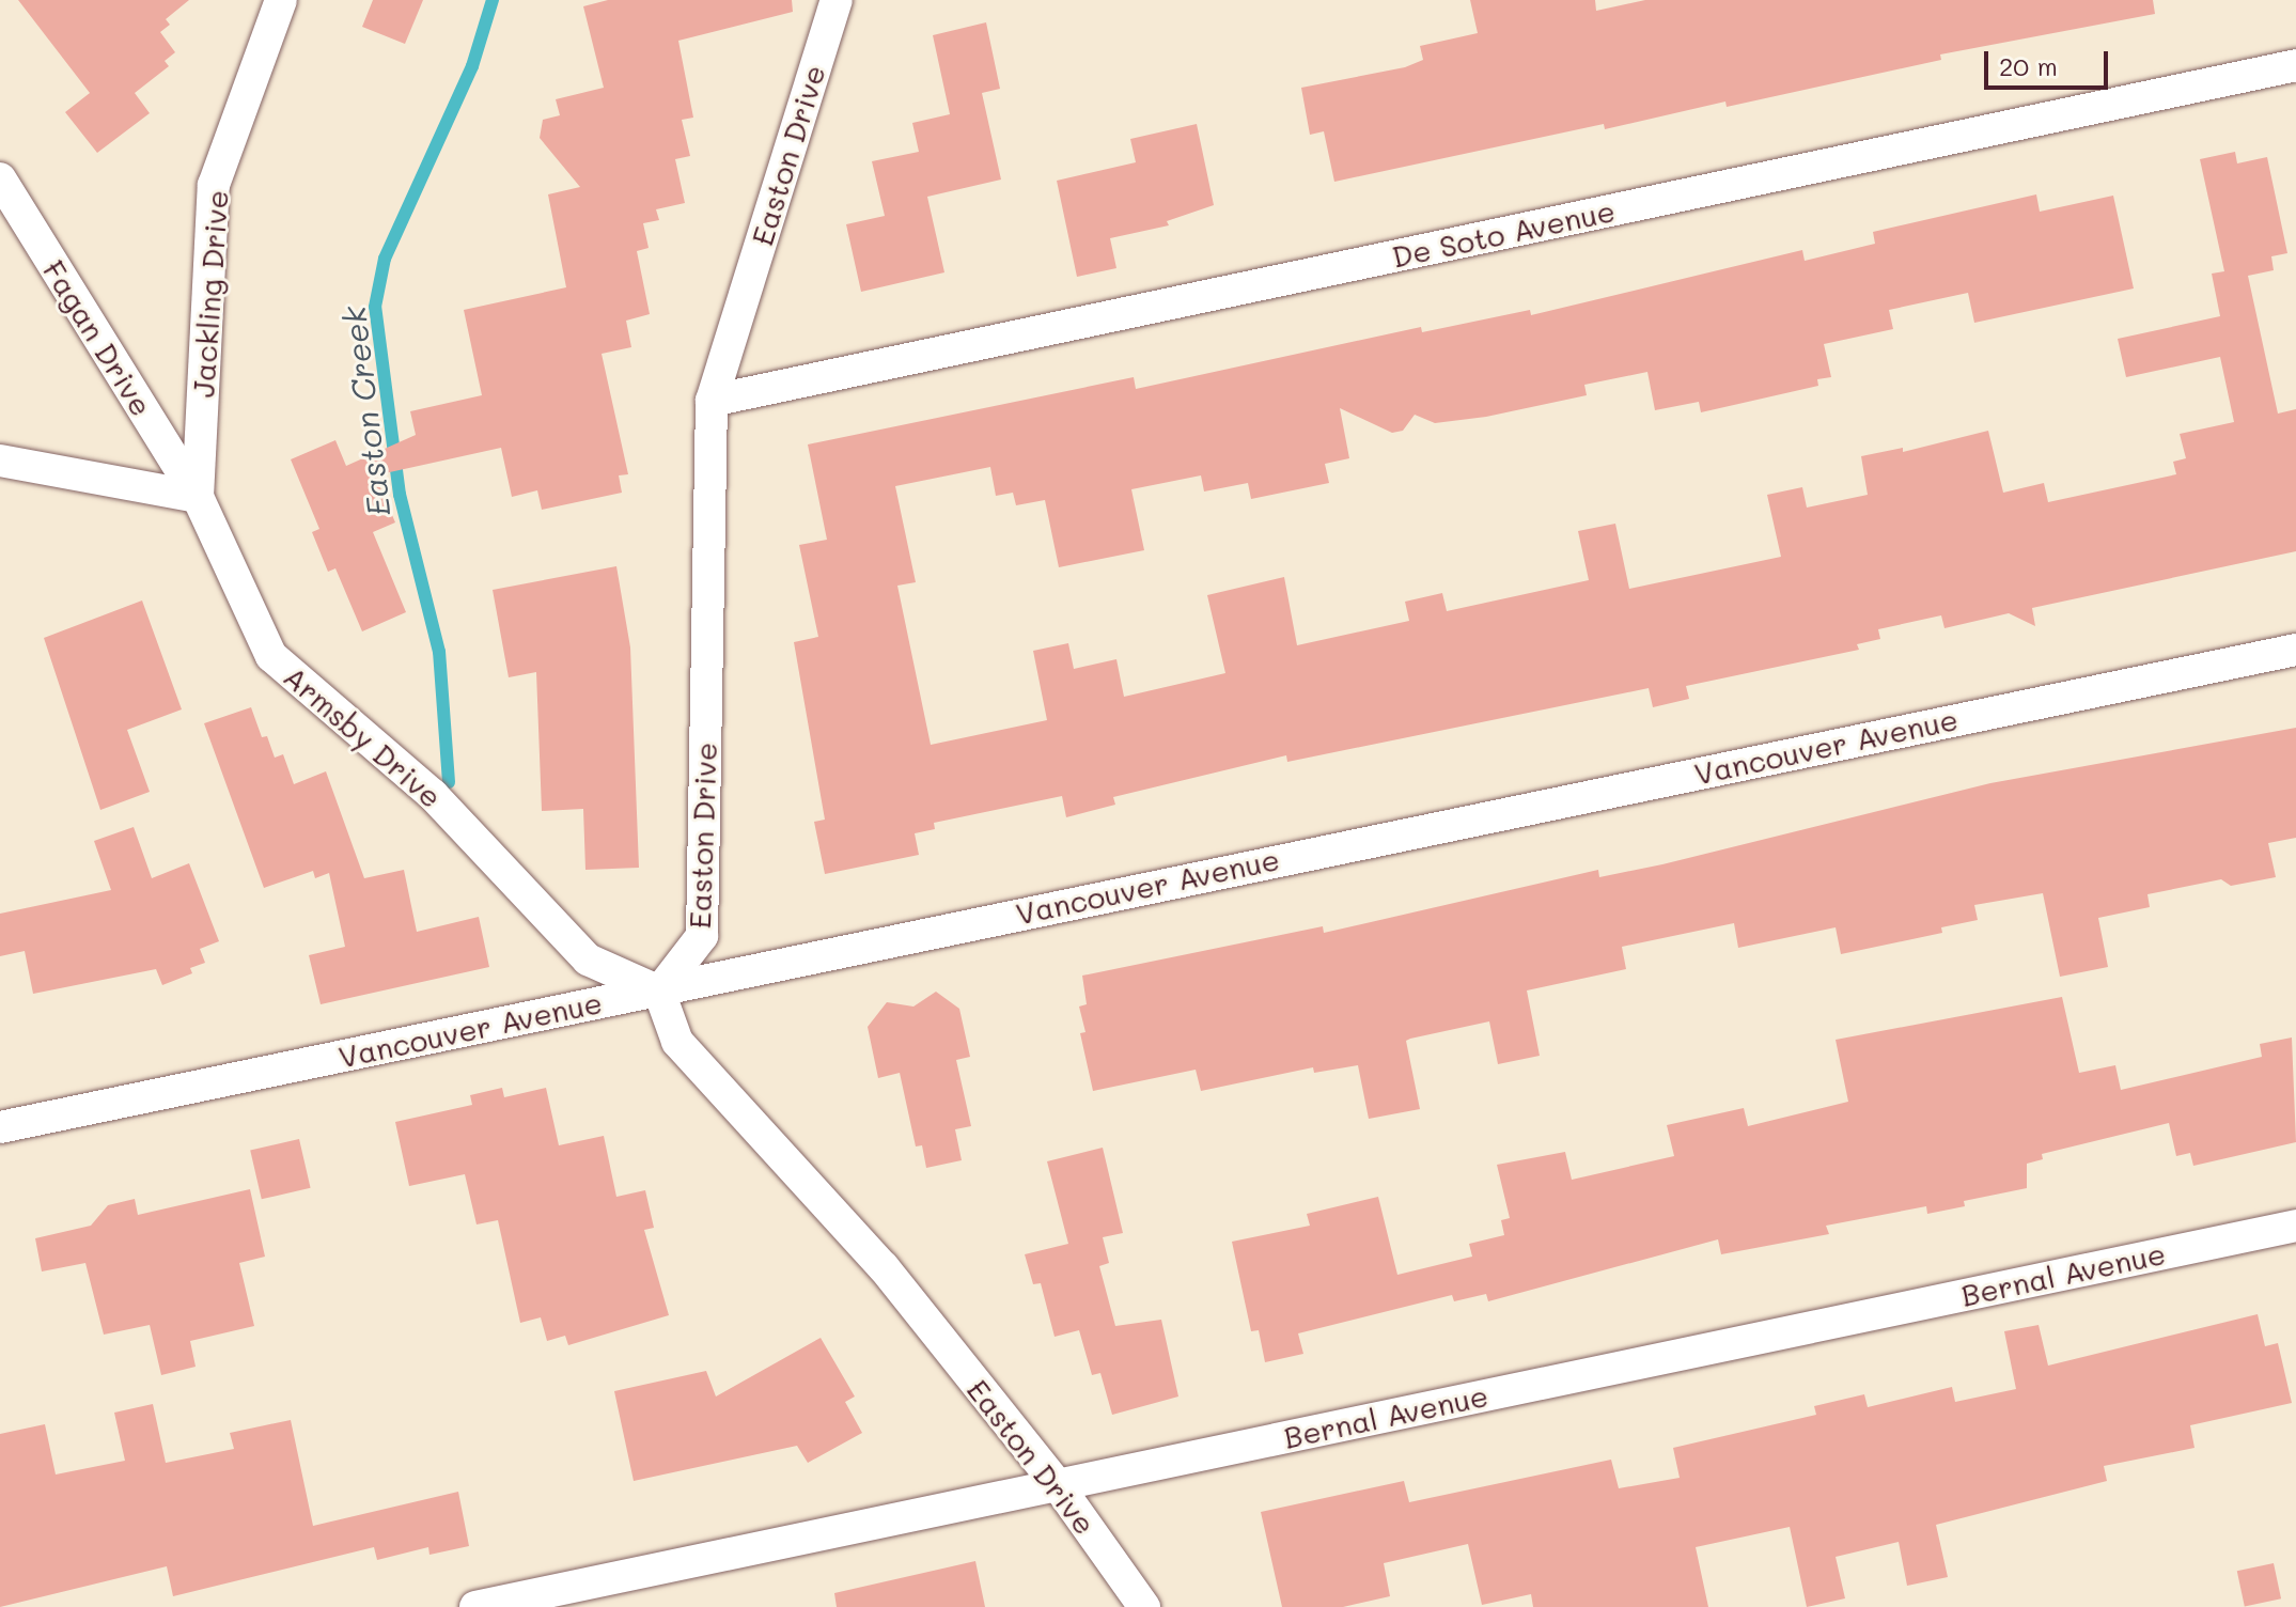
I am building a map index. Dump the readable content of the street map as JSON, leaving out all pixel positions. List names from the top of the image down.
{
  "streets": {
    "street": [
      "Easton Drive",
      "De Soto Avenue",
      "Jackling Drive",
      "Fagan Drive",
      "Armsby Drive",
      "Vancouver Avenue",
      "Bernal Avenue"
    ]
  },
  "crossings": [
    ["Easton Drive", "De Soto Avenue"],
    ["Easton Drive", "Armsby Drive"],
    ["Easton Drive", "Vancouver Avenue"],
    ["Easton Drive", "Bernal Avenue"],
    ["Jackling Drive", "Fagan Drive"],
    ["Jackling Drive", "Armsby Drive"],
    ["Fagan Drive", "Armsby Drive"],
    ["Armsby Drive", "Vancouver Avenue"]
  ],
  "water": ["Easton Creek"],
  "scale_bar": "20 m"
}
